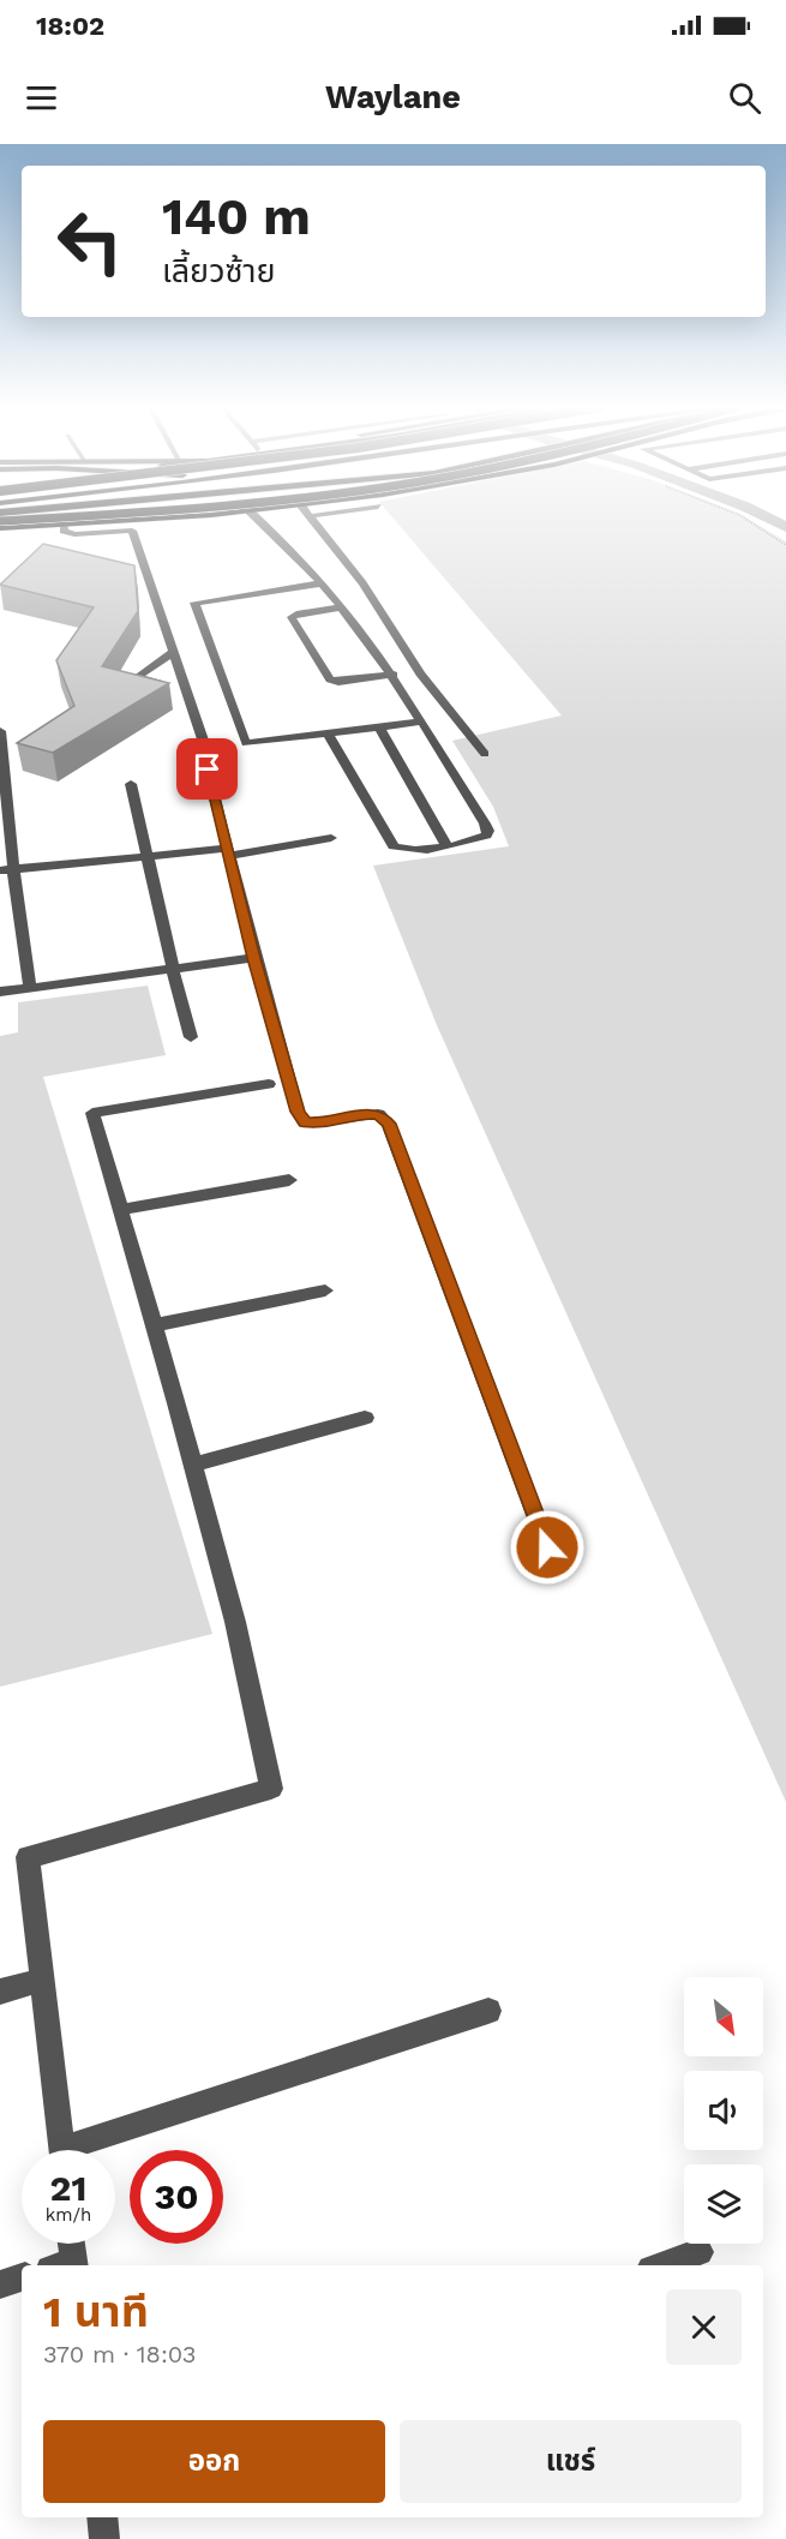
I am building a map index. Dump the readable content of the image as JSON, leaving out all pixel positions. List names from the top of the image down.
{
  "north": "bottom right",
  "page": {
    "status": "18:02",
    "header": "Waylane",
    "turn": ["140 m", "เลี้ยวซ้าย"],
    "speed": "21 km/h",
    "limit": "30",
    "heading": ["1 นาที", "370 m · 18:03"],
    "buttons": ["ออก", "แชร์"]
  }
}
